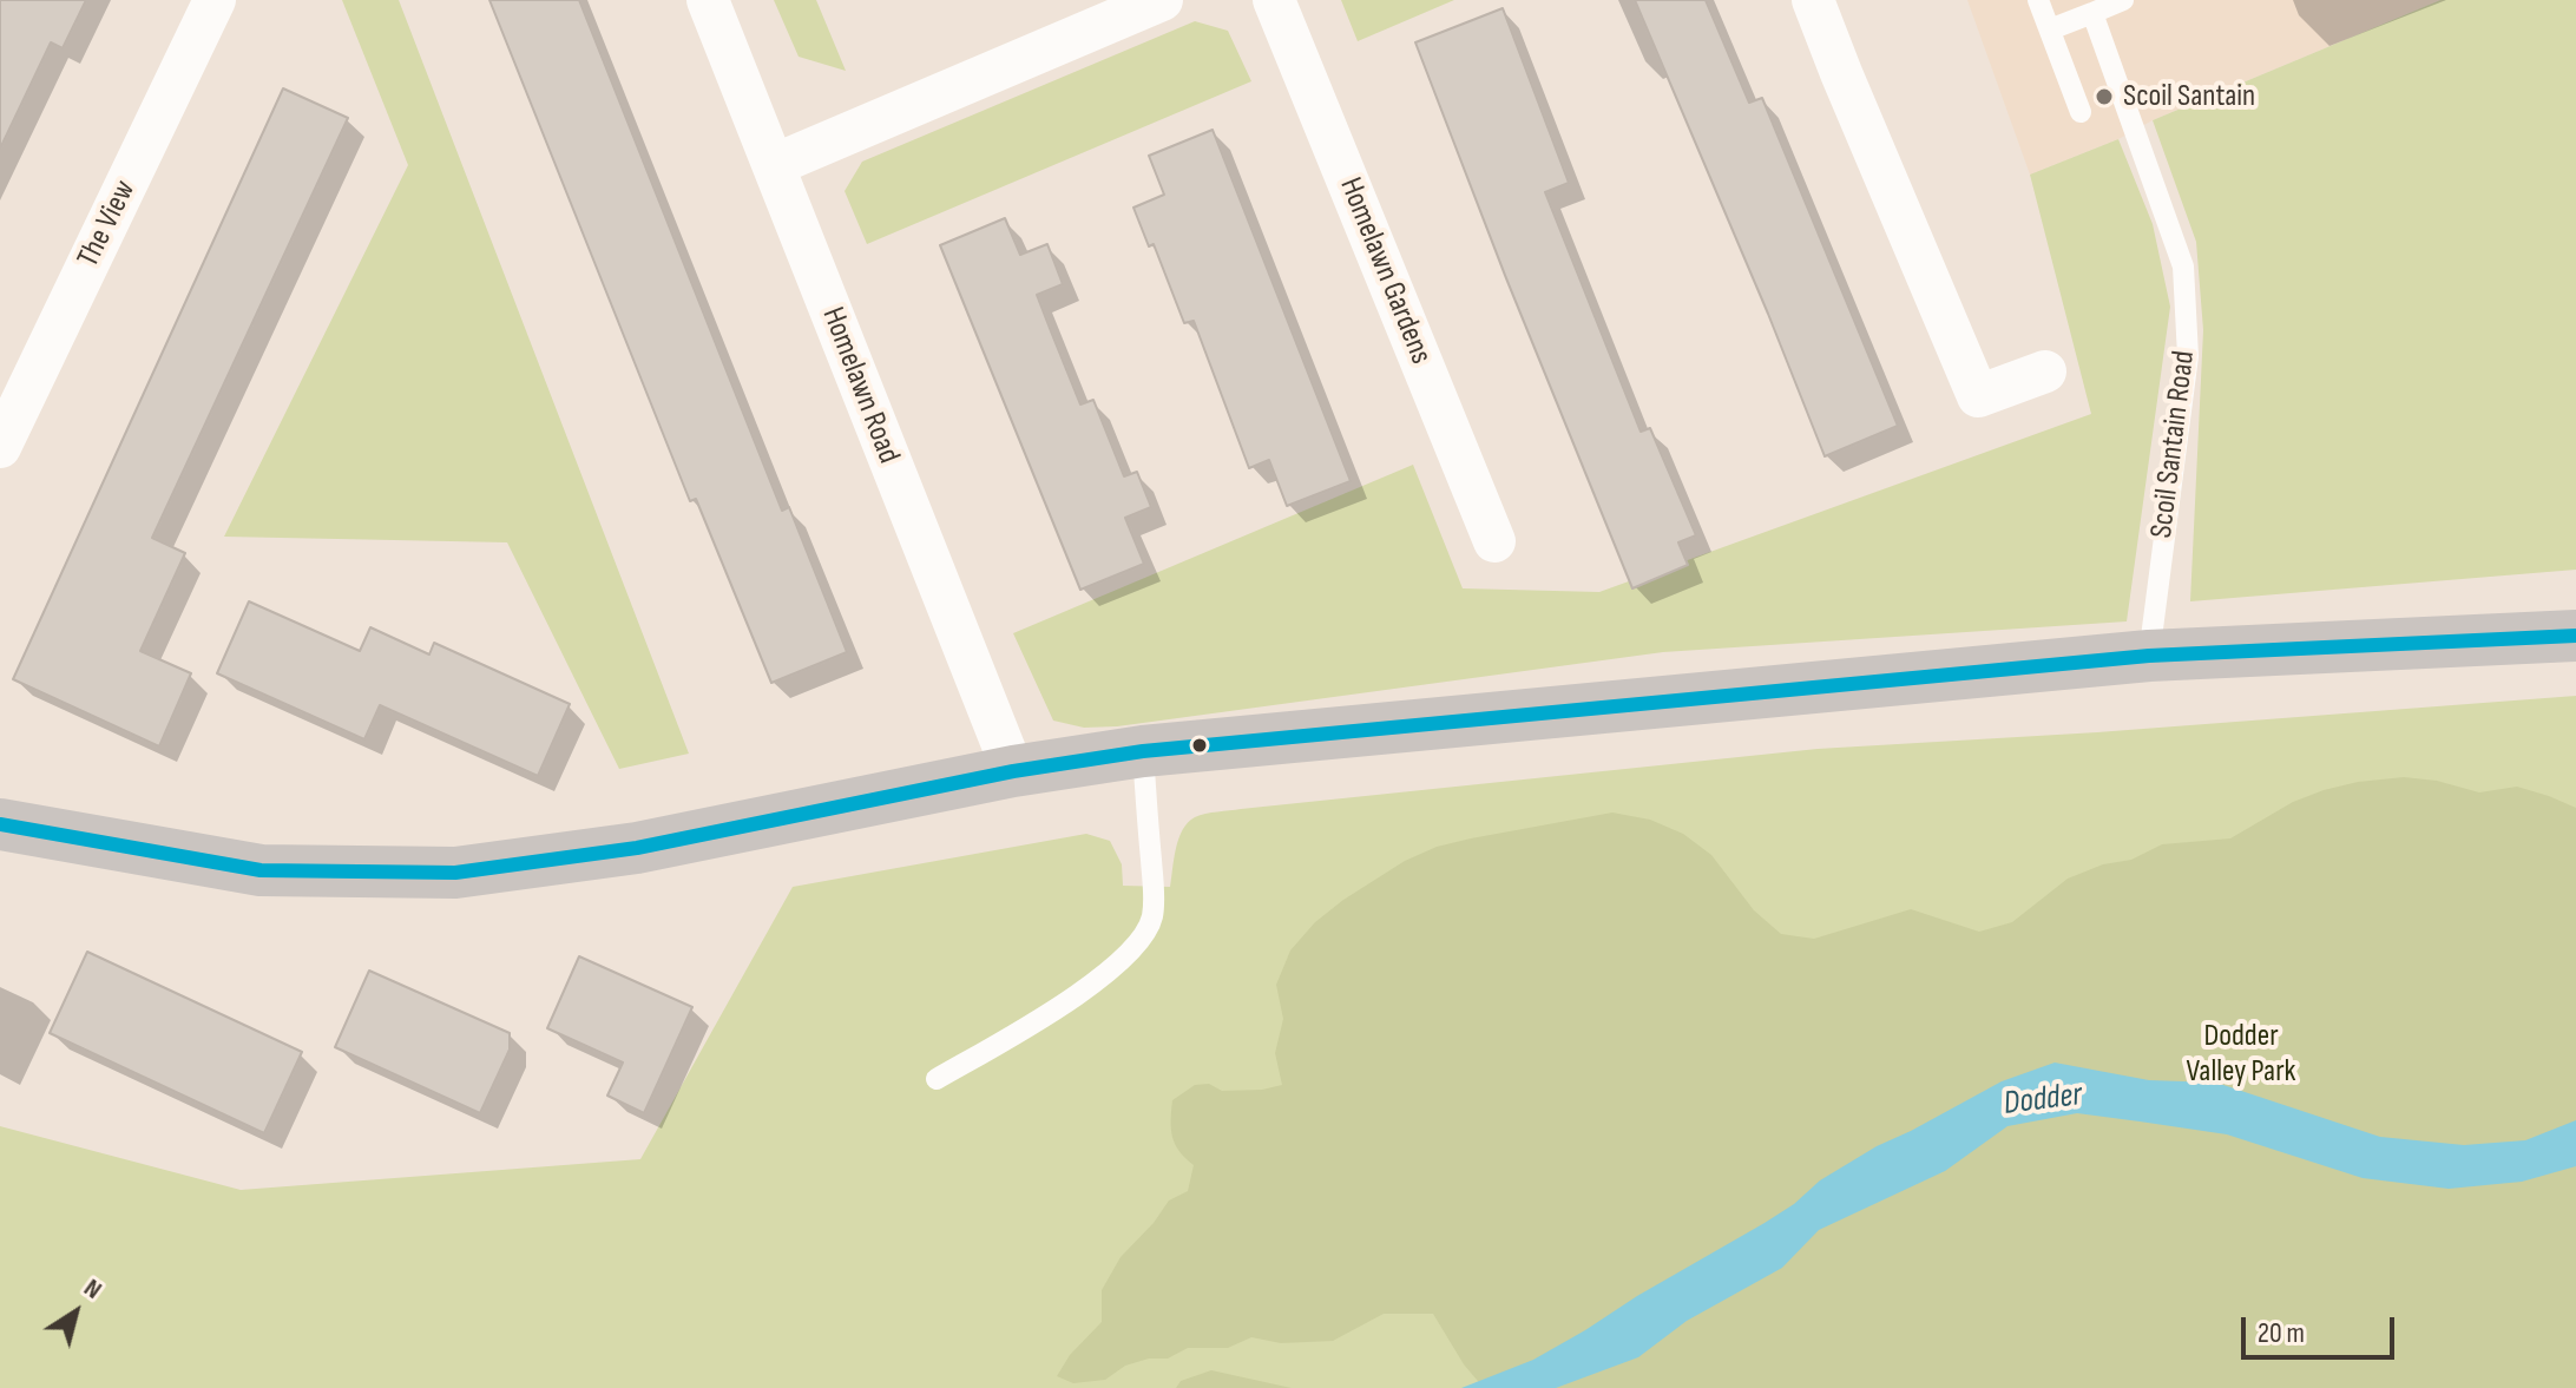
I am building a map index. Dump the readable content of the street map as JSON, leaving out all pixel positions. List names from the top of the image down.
{
  "streets": {
    "street": ["The View", "Homelawn Gardens", "Homelawn Road"],
    "lane": ["Scoil Santain Road"]
  },
  "water": ["Dodder"],
  "parks": ["Dodder Valley Park"],
  "places": ["Scoil Santain"],
  "scale_bar": "20 m",
  "north": "top right"
}
